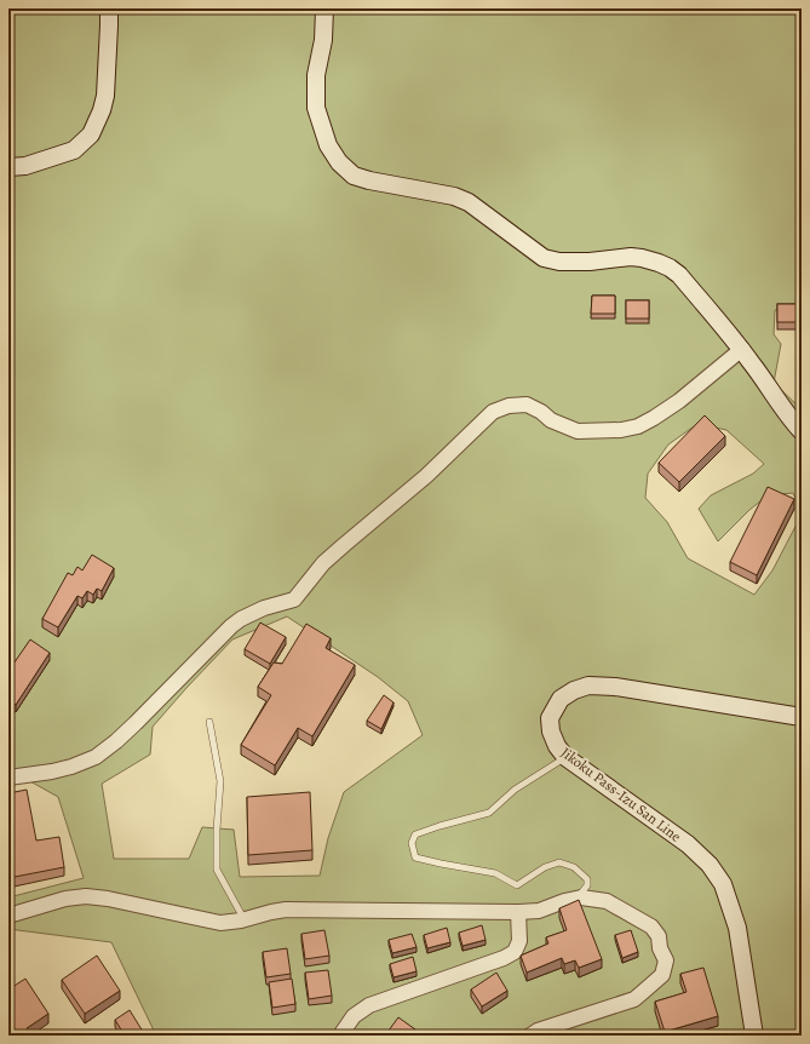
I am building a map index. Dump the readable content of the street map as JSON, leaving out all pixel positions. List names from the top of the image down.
{
  "streets": {
    "main road": ["Jikoku Pass-Izu San Line"]
  }
}
